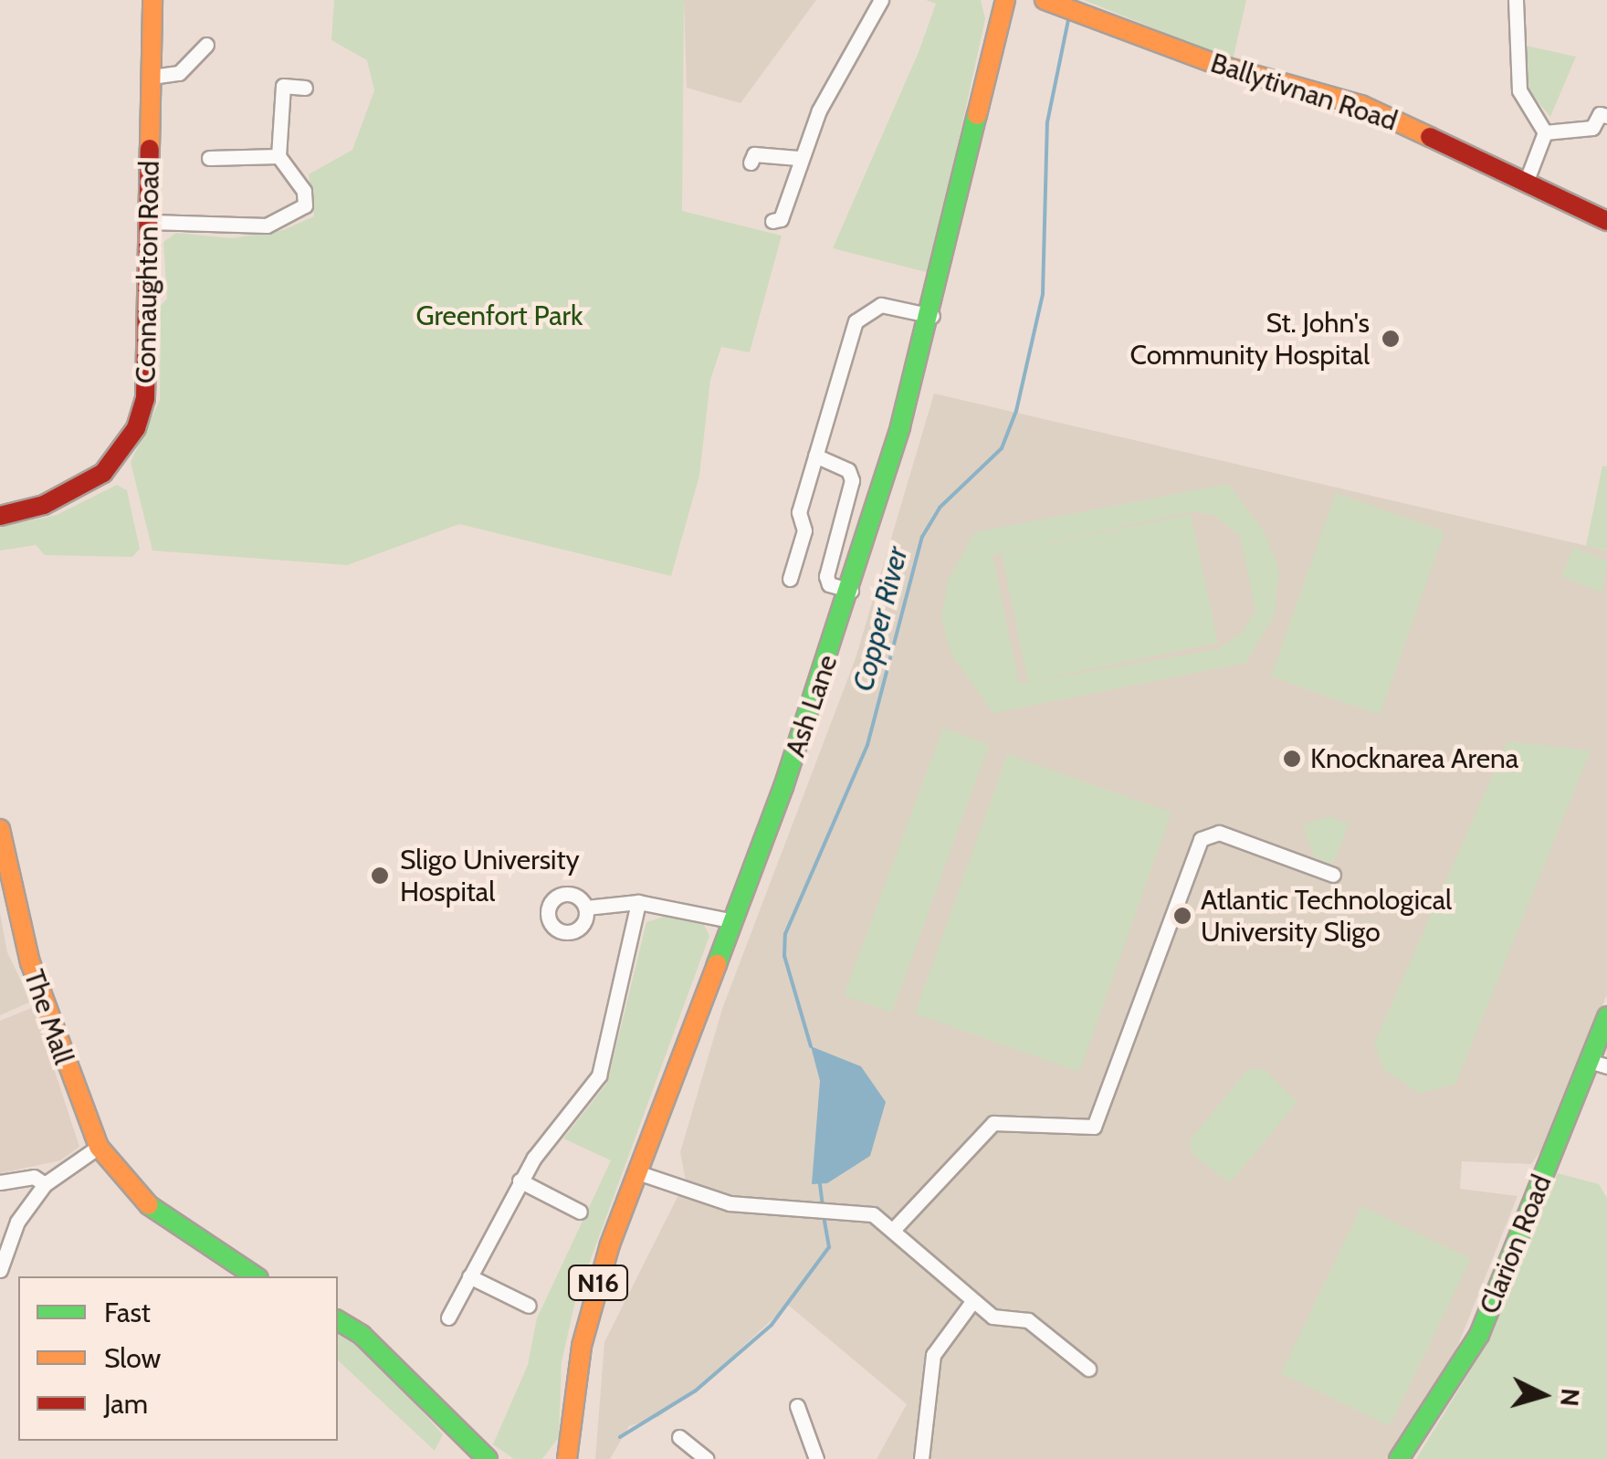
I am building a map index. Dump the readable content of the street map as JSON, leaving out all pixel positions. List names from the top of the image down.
{
  "streets": {
    "main road": [
      "Ballytivnan Road",
      "Connaughton Road",
      "Ash Lane",
      "The Mall",
      "Clarion Road",
      "N16"
    ]
  },
  "water": ["Copper River"],
  "parks": ["Greenfort Park"],
  "places": [
    "St. John's Community Hospital",
    "Knocknarea Arena",
    "Sligo University Hospital",
    "Atlantic Technological University Sligo"
  ],
  "legend": ["Fast", "Slow", "Jam"],
  "north": "right"
}
